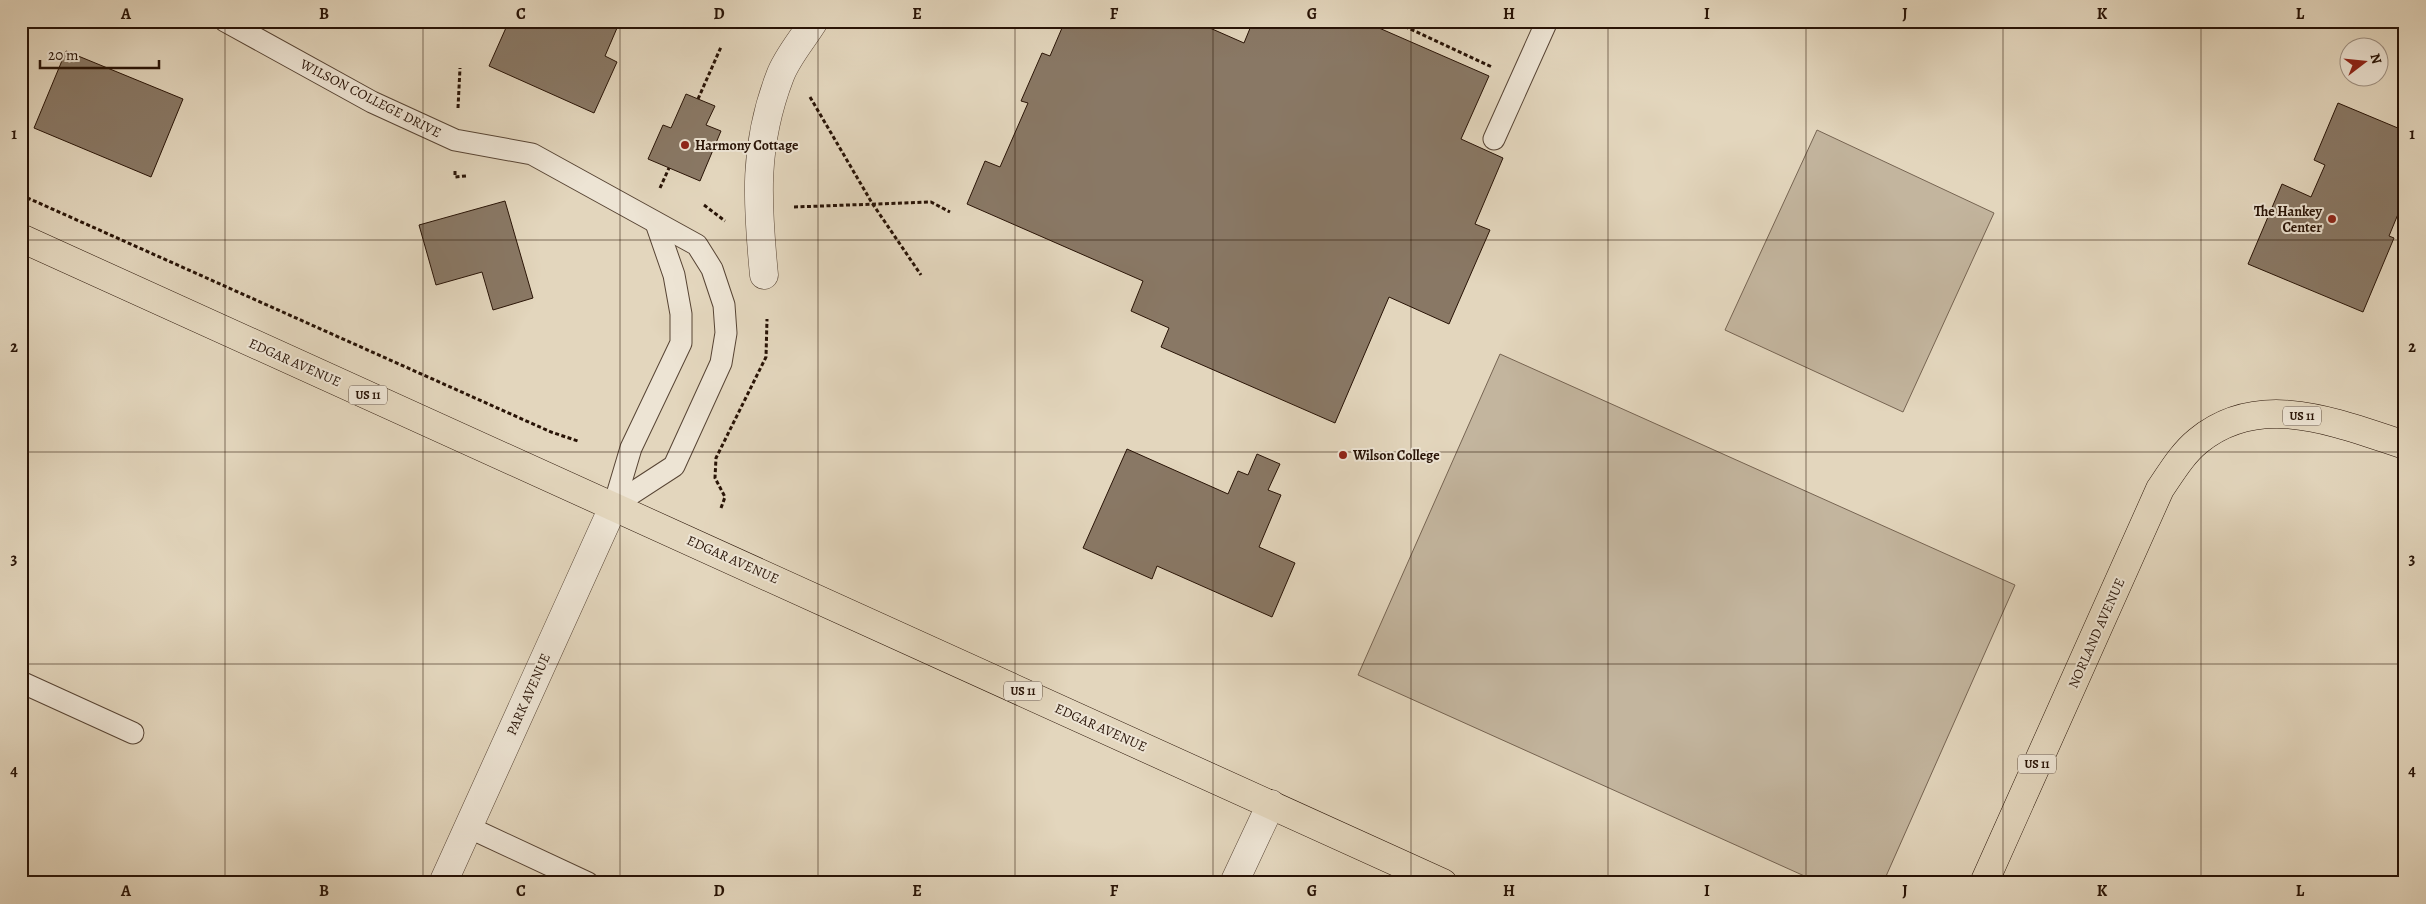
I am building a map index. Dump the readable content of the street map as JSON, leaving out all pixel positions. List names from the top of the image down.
{
  "streets": {
    "main road": ["EDGAR AVENUE", "US 11", "NORLAND AVENUE"],
    "street": ["PARK AVENUE"],
    "lane": ["WILSON COLLEGE DRIVE"]
  },
  "crossings": [
    ["WILSON COLLEGE DRIVE", "EDGAR AVENUE"],
    ["WILSON COLLEGE DRIVE", "PARK AVENUE"],
    ["EDGAR AVENUE", "PARK AVENUE"]
  ],
  "places": ["Harmony Cottage", "The Hankey Center", "Wilson College"],
  "scale_bar": "20 m",
  "north": "right",
  "grid": {
    "columns": [
      "A",
      "B",
      "C",
      "D",
      "E",
      "F",
      "G",
      "H",
      "I",
      "J",
      "K",
      "L"
    ],
    "rows": [
      "1",
      "2",
      "3",
      "4"
    ]
  }
}
